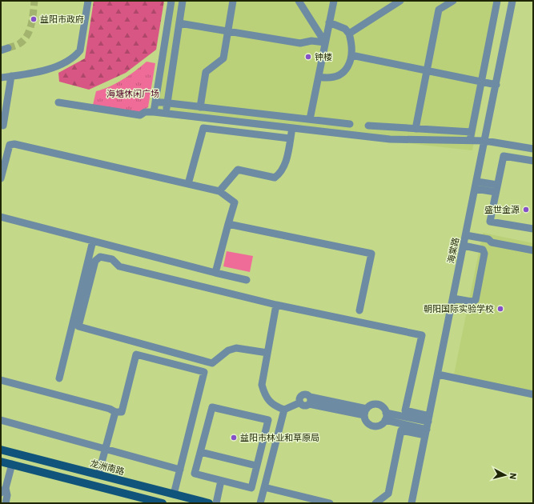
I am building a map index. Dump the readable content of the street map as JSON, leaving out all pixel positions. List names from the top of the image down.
{
  "streets": {
    "main road": ["龙洲南路"],
    "street": ["海棠路"]
  },
  "parks": ["海塘休闲广场"],
  "places": [
    "益阳市政府",
    "钟楼",
    "盛世金源",
    "朝阳国际实验学校",
    "益阳市林业和草原局"
  ],
  "north": "right"
}
